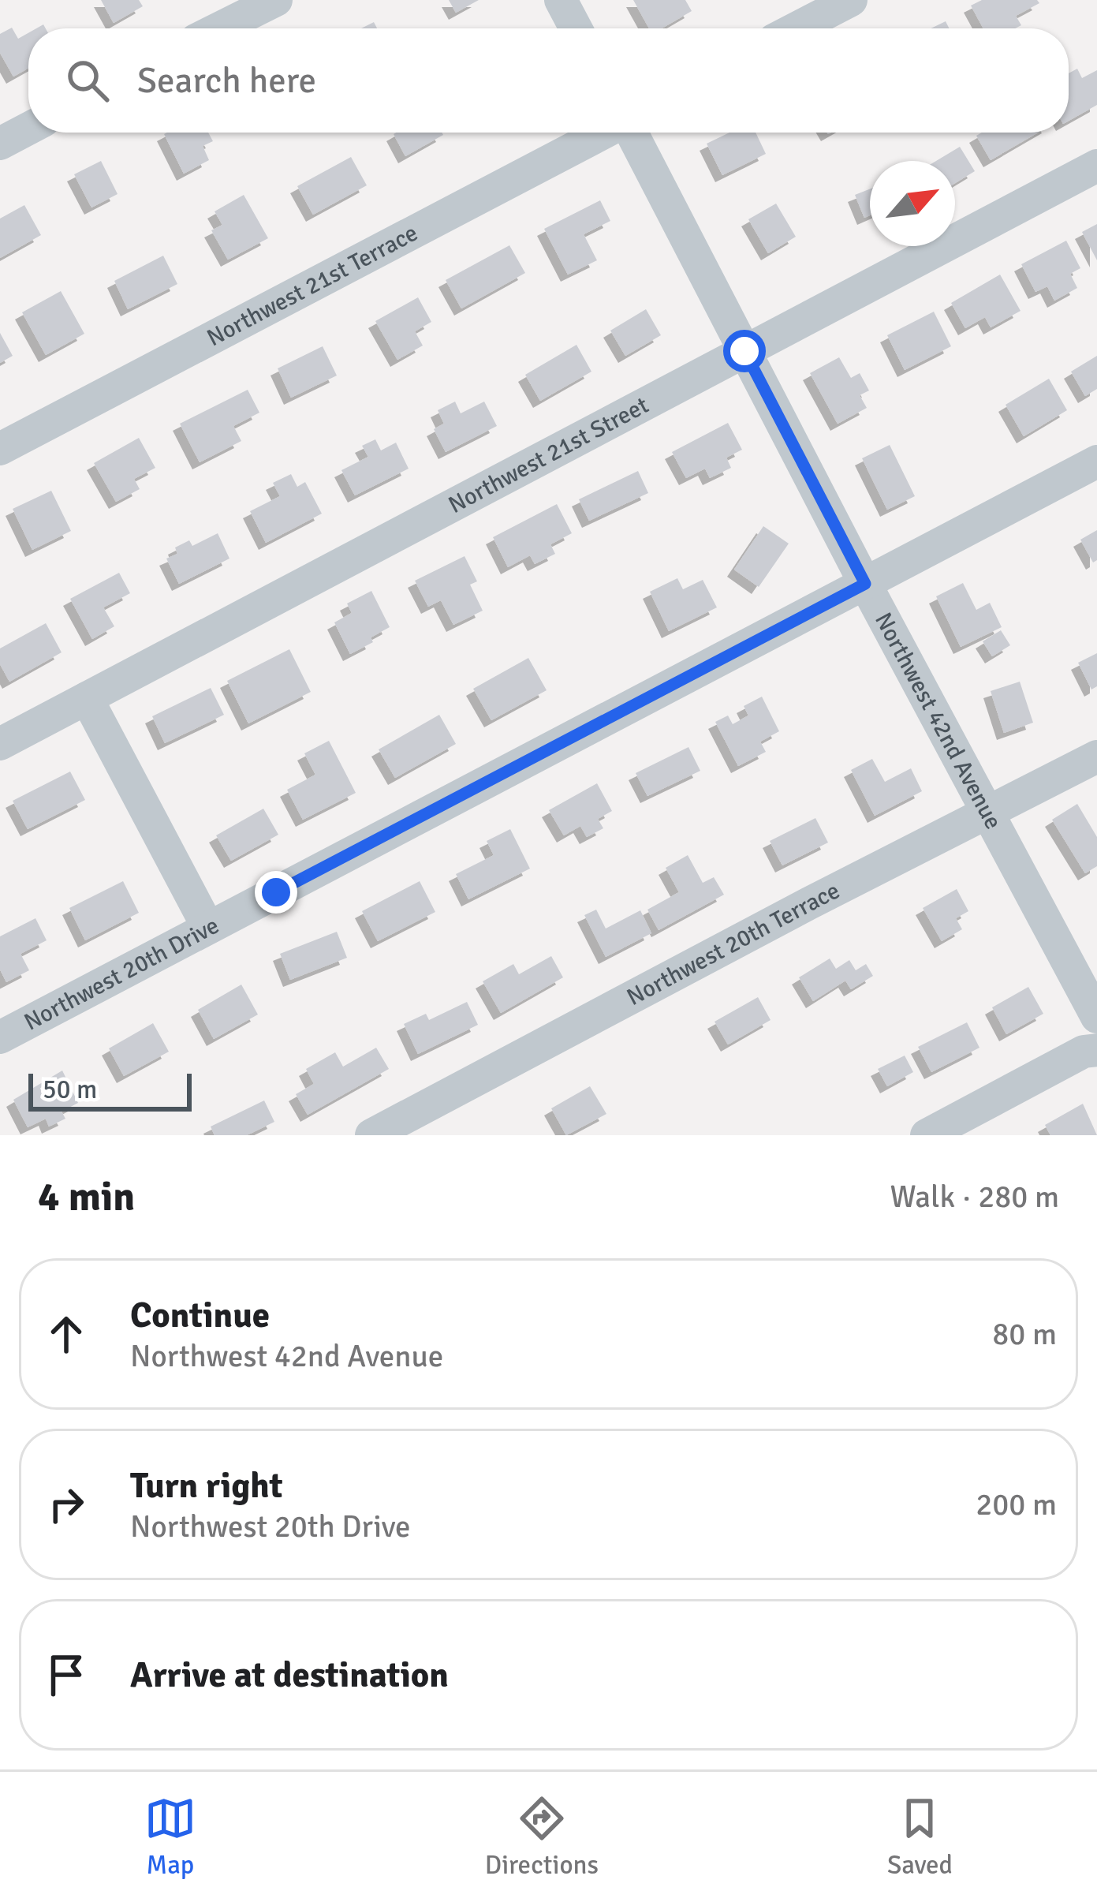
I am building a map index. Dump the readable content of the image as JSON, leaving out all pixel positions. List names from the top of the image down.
{
  "streets": {
    "street": [
      "Northwest 21st Terrace",
      "Northwest 21st Street",
      "Northwest 42nd Avenue",
      "Northwest 20th Terrace",
      "Northwest 20th Drive"
    ]
  },
  "crossings": [
    ["Northwest 21st Street", "Northwest 42nd Avenue"],
    ["Northwest 42nd Avenue", "Northwest 20th Terrace"],
    ["Northwest 42nd Avenue", "Northwest 20th Drive"]
  ],
  "scale_bar": "50 m",
  "north": "top right",
  "page": {
    "search": "Search here",
    "scale": "50 m",
    "heading": ["4 min", "Walk · 280 m"],
    "list": [
      ["Continue", "Northwest 42nd Avenue", "80 m"],
      ["Turn right", "Northwest 20th Drive", "200 m"],
      "Arrive at destination"
    ],
    "nav": ["Map", "Directions", "Saved"]
  }
}
